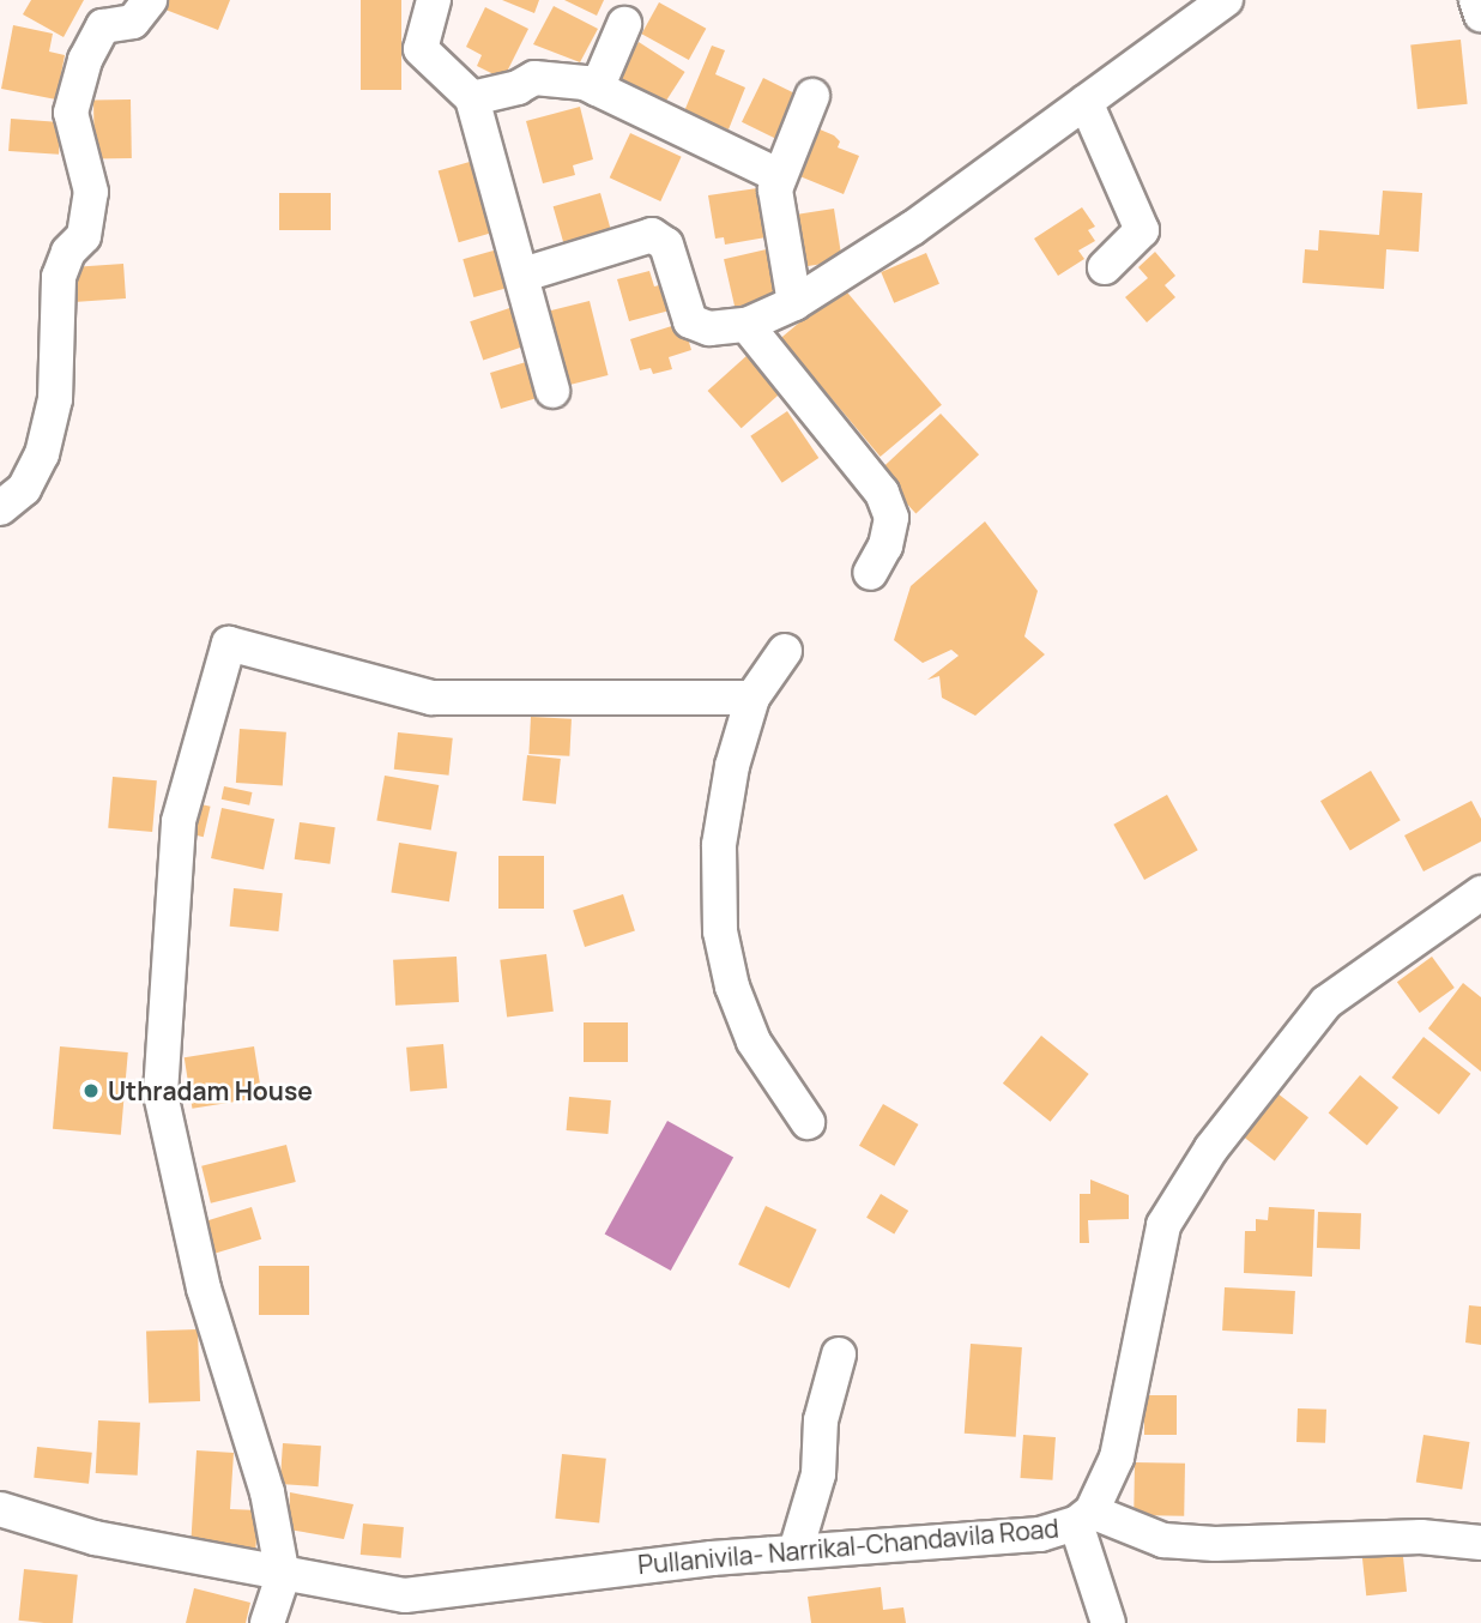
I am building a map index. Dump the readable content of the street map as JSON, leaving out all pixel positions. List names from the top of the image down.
{
  "streets": {
    "street": ["Pullanivila- Narrikal-Chandavila Road"]
  },
  "places": ["Uthradam House"]
}
